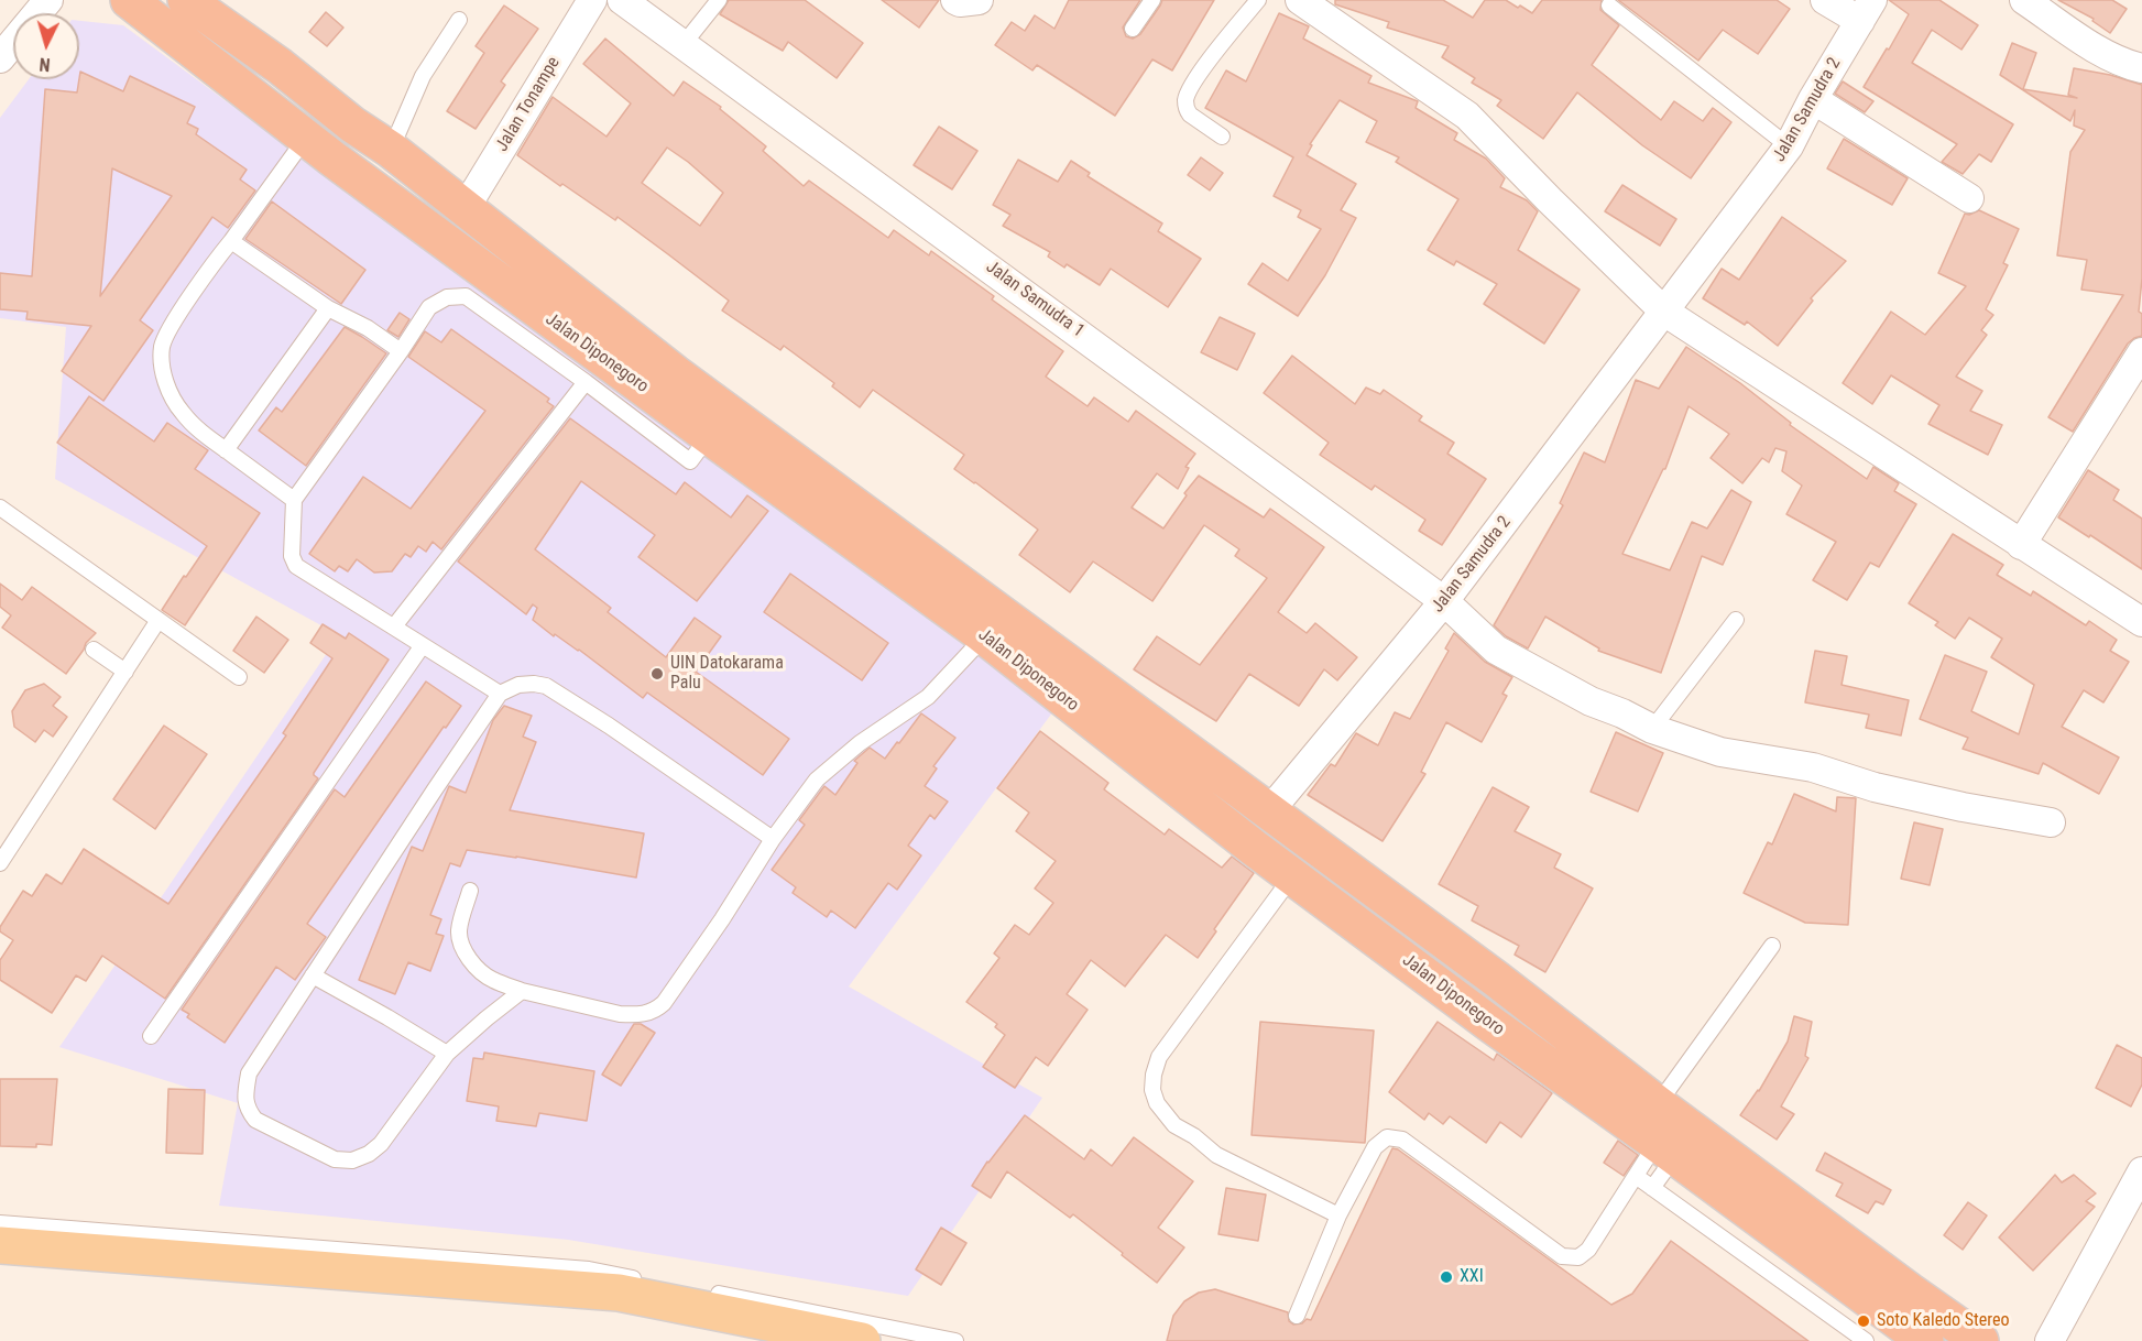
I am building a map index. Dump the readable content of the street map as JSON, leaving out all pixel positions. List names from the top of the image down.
{
  "streets": {
    "highway": ["Jalan Diponegoro"],
    "street": ["Jalan Tonampe", "Jalan Samudra 2", "Jalan Samudra 1"]
  },
  "crossings": [
    ["Jalan Tonampe", "Jalan Diponegoro"],
    ["Jalan Samudra 2", "Jalan Samudra 1"],
    ["Jalan Samudra 2", "Jalan Diponegoro"]
  ],
  "places": ["UIN Datokarama Palu", "XXI", "Soto Kaledo Stereo"],
  "north": "bottom"
}
